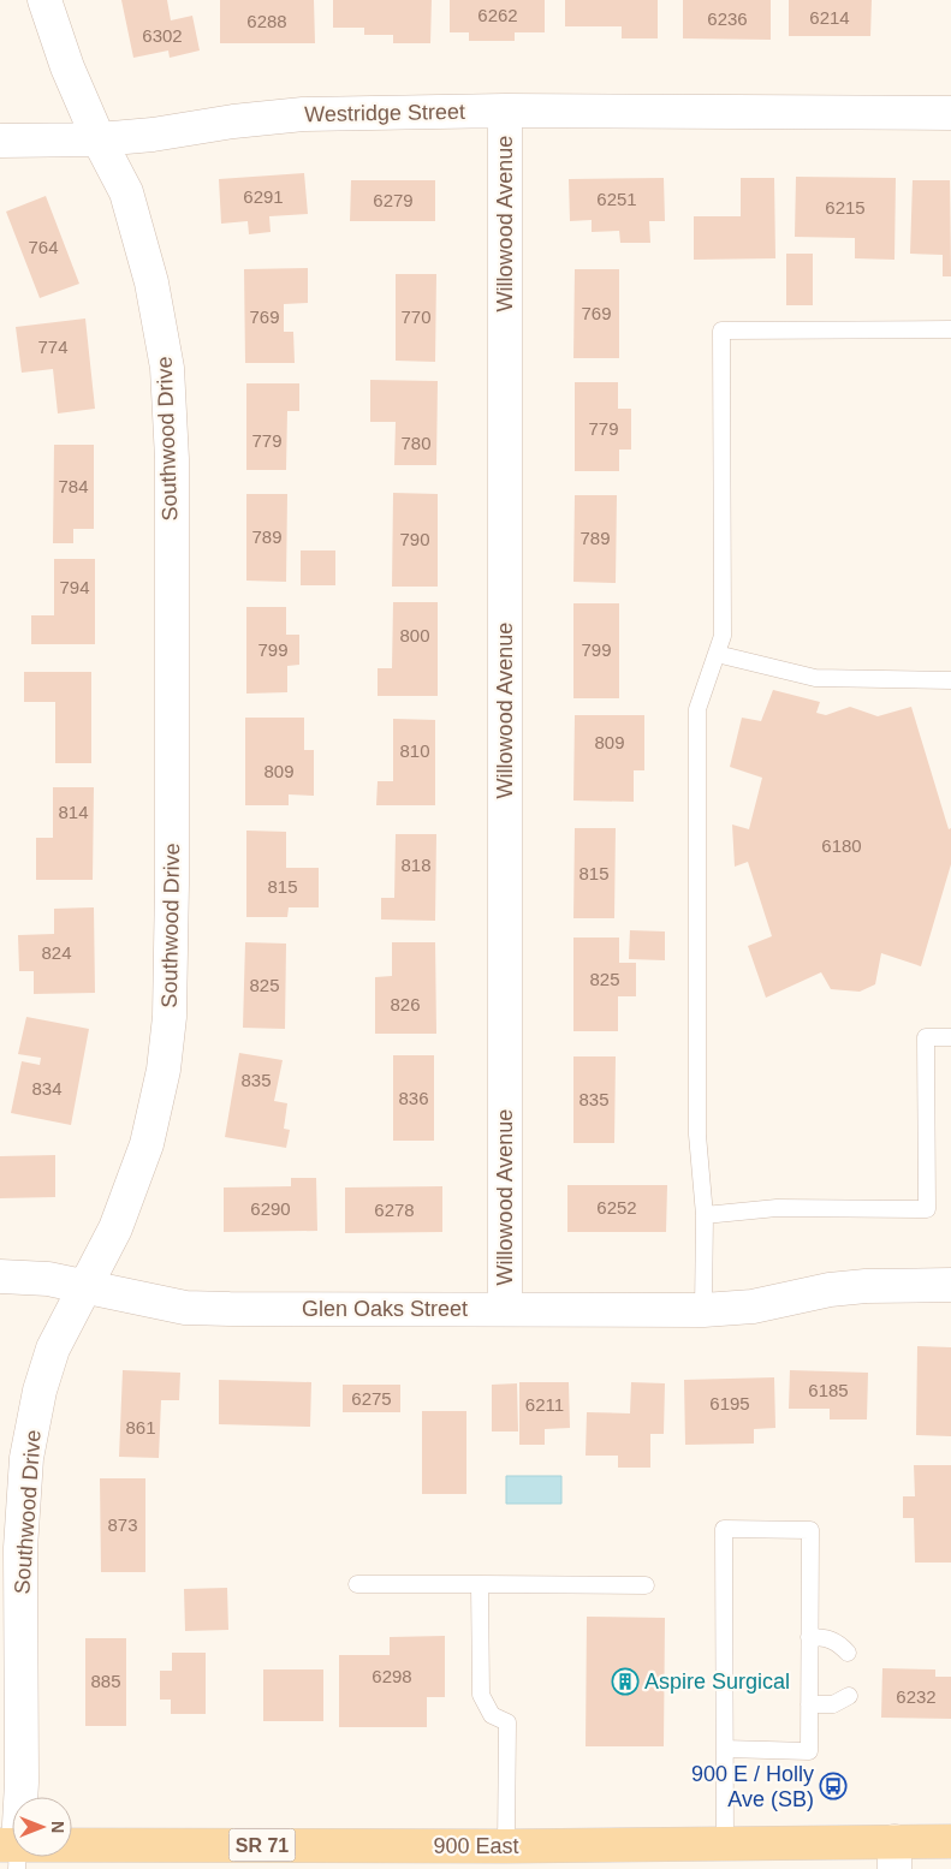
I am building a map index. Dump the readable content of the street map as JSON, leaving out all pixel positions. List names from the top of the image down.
{
  "streets": {
    "main road": ["SR 71", "900 East"],
    "street": [
      "Westridge Street",
      "Willowood Avenue",
      "Southwood Drive",
      "Glen Oaks Street"
    ]
  },
  "crossings": [
    ["Westridge Street", "Willowood Avenue"],
    ["Westridge Street", "Southwood Drive"],
    ["Willowood Avenue", "Glen Oaks Street"],
    ["Southwood Drive", "Glen Oaks Street"]
  ],
  "places": {
    "building": ["Aspire Surgical"],
    "bus stop": ["900 E / Holly Ave (SB)"]
  },
  "house_numbers": [
    "6262",
    "6214",
    "6236",
    "6288",
    "6302",
    "6291",
    "6251",
    "6279",
    "6215",
    "764",
    "769",
    "769",
    "770",
    "774",
    "779",
    "779",
    "780",
    "784",
    "789",
    "789",
    "790",
    "794",
    "800",
    "799",
    "799",
    "809",
    "810",
    "809",
    "814",
    "6180",
    "818",
    "815",
    "815",
    "824",
    "825",
    "825",
    "826",
    "835",
    "834",
    "836",
    "835",
    "6252",
    "6290",
    "6278",
    "6185",
    "6275",
    "6195",
    "6211",
    "861",
    "873",
    "6298",
    "885",
    "6232"
  ],
  "north": "right"
}
